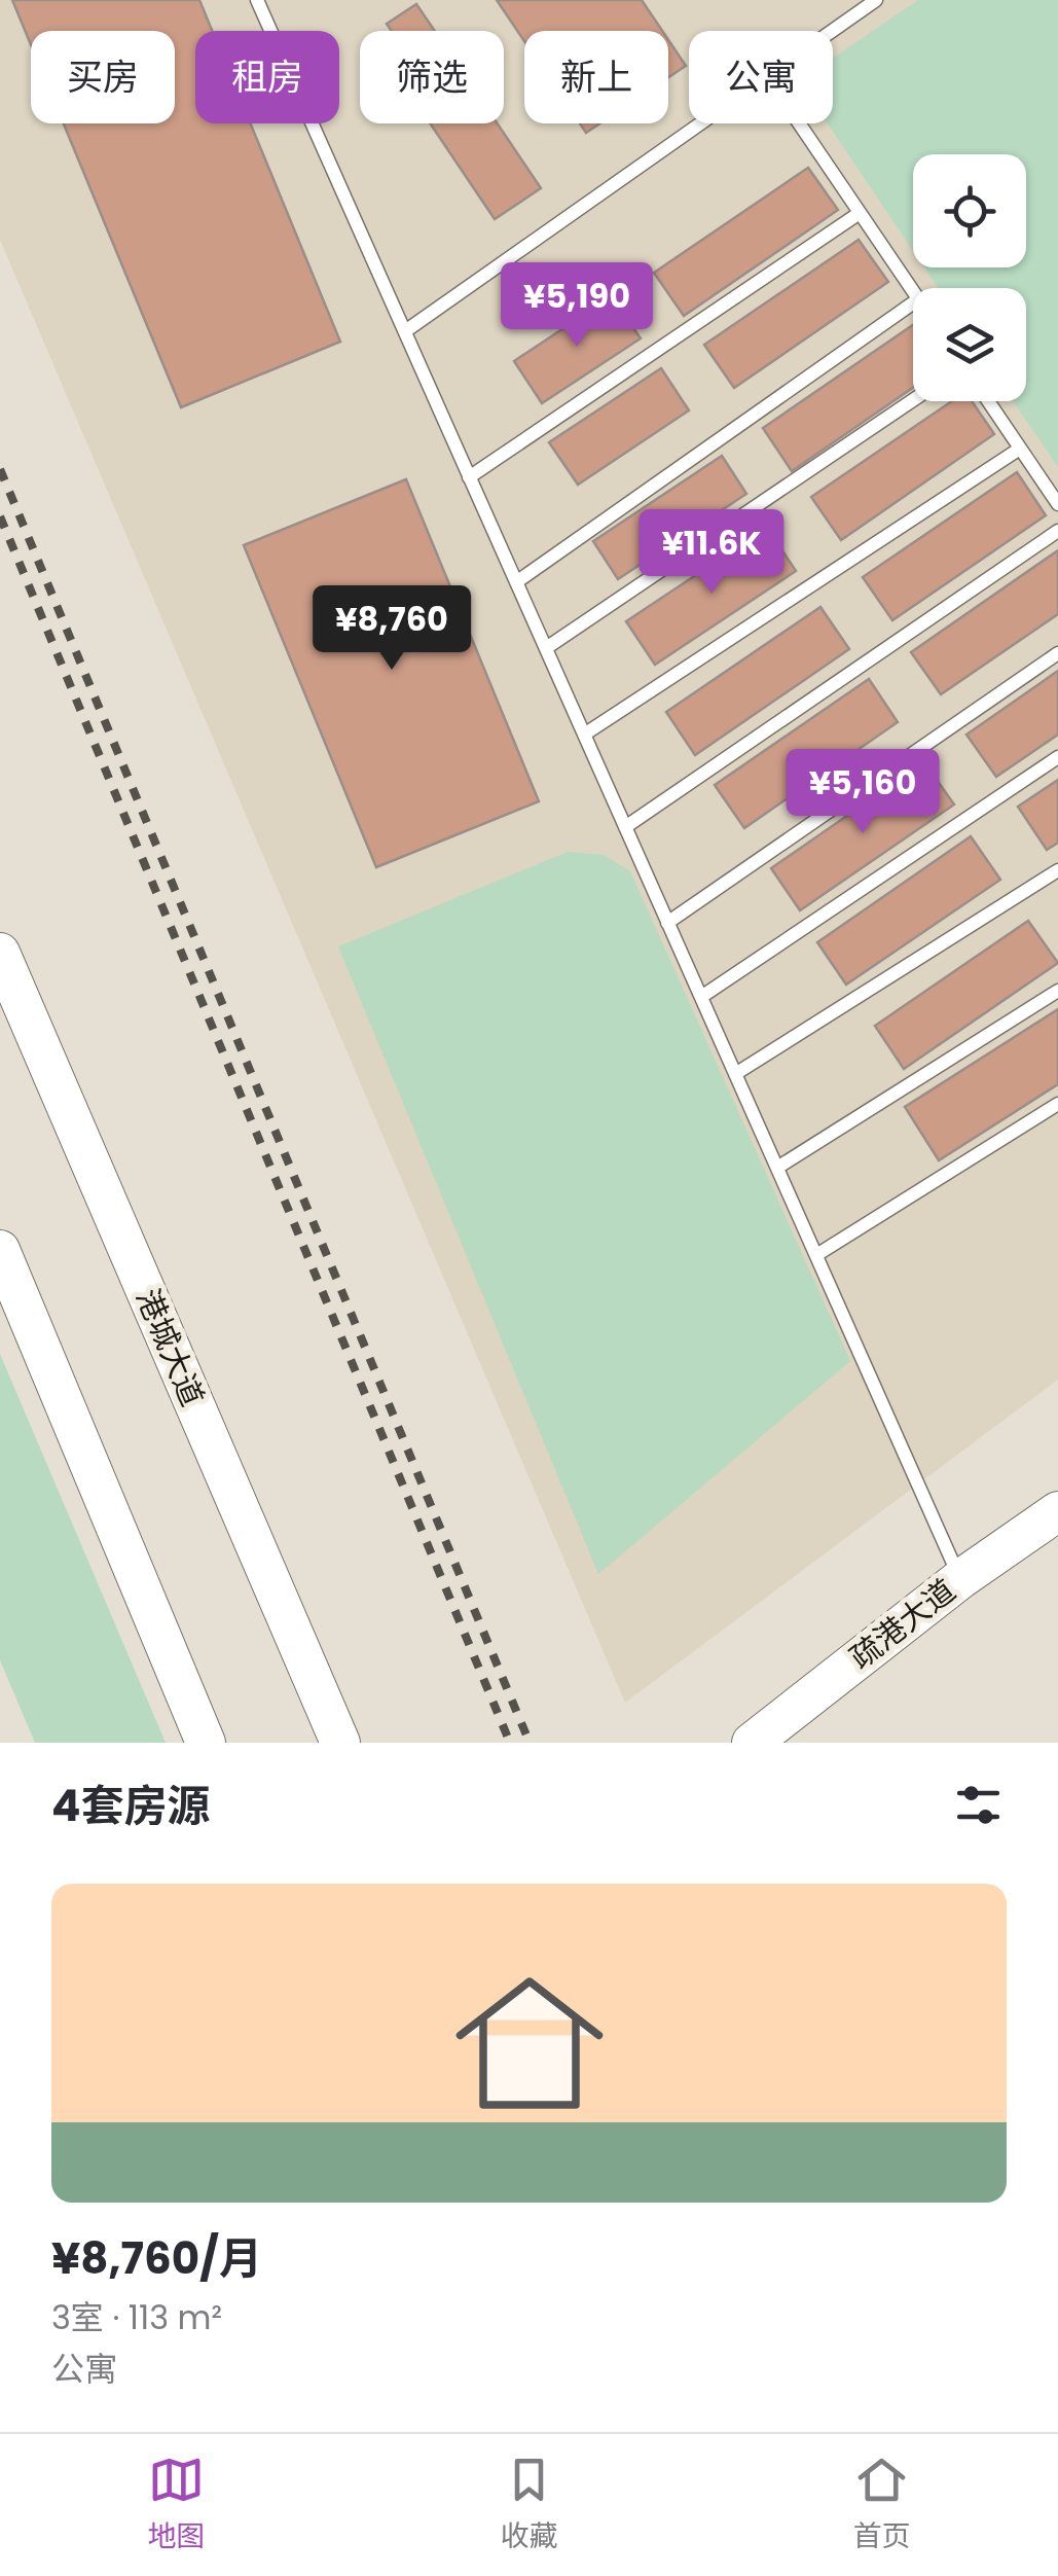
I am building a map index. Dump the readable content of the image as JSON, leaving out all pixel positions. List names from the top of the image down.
{
  "streets": {
    "main road": ["港城大道", "疏港大道"]
  },
  "page": {
    "chip": [
      "买房",
      "租房",
      "筛选",
      "新上",
      "公寓"
    ],
    "price": [
      "¥5,190",
      "¥11.6K",
      "¥8,760",
      "¥5,160"
    ],
    "heading": "4套房源",
    "list": [
      {
        "name": "¥8,760/月",
        "note": "3室 · 113 m² · 公寓"
      }
    ],
    "tabs": ["地图", "收藏", "首页"]
  }
}
